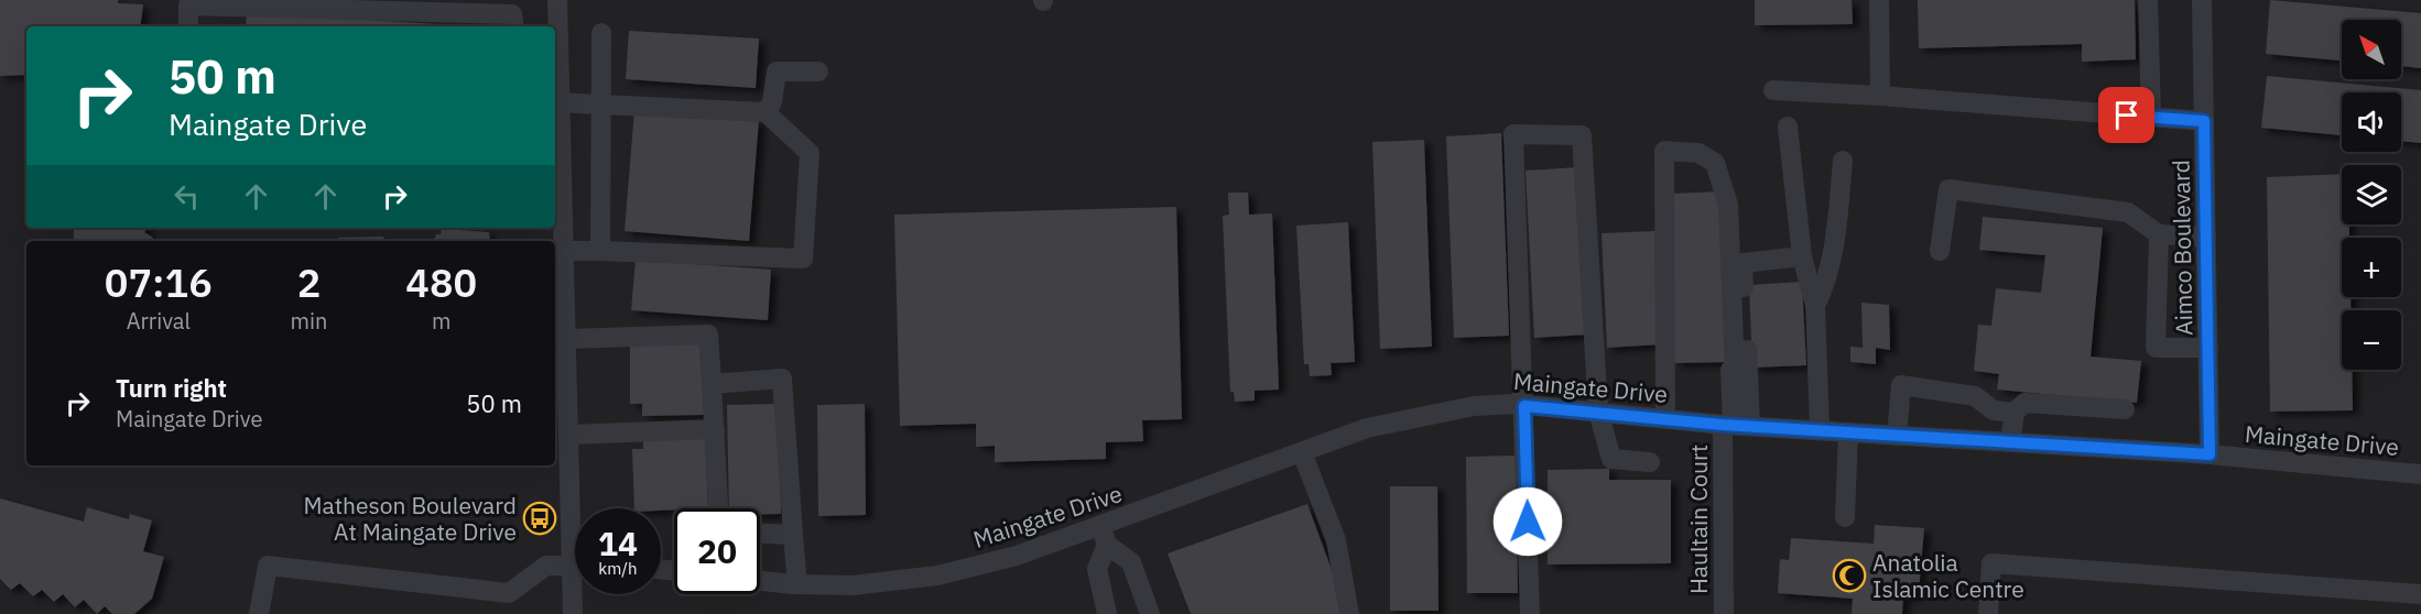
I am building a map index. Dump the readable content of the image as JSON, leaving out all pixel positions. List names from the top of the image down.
{
  "streets": {
    "street": ["Aimco Boulevard", "Maingate Drive", "Haultain Court"]
  },
  "crossings": [
    ["Aimco Boulevard", "Maingate Drive"],
    ["Maingate Drive", "Haultain Court"]
  ],
  "places": {
    "bus stop": ["Matheson Boulevard At Maingate Drive"],
    "mosque": ["Anatolia Islamic Centre"]
  },
  "north": "top left",
  "page": {
    "map_buttons": ["+", "−"],
    "turn": ["50 m", "Maingate Drive"],
    "eta": [
      "07:16",
      "Arrival",
      "2",
      "min",
      "480",
      "m"
    ],
    "list": [
      {
        "name": "Turn right",
        "note": "Maingate Drive",
        "value": "50 m"
      }
    ],
    "speed": "14 km/h",
    "limit": "20"
  }
}
